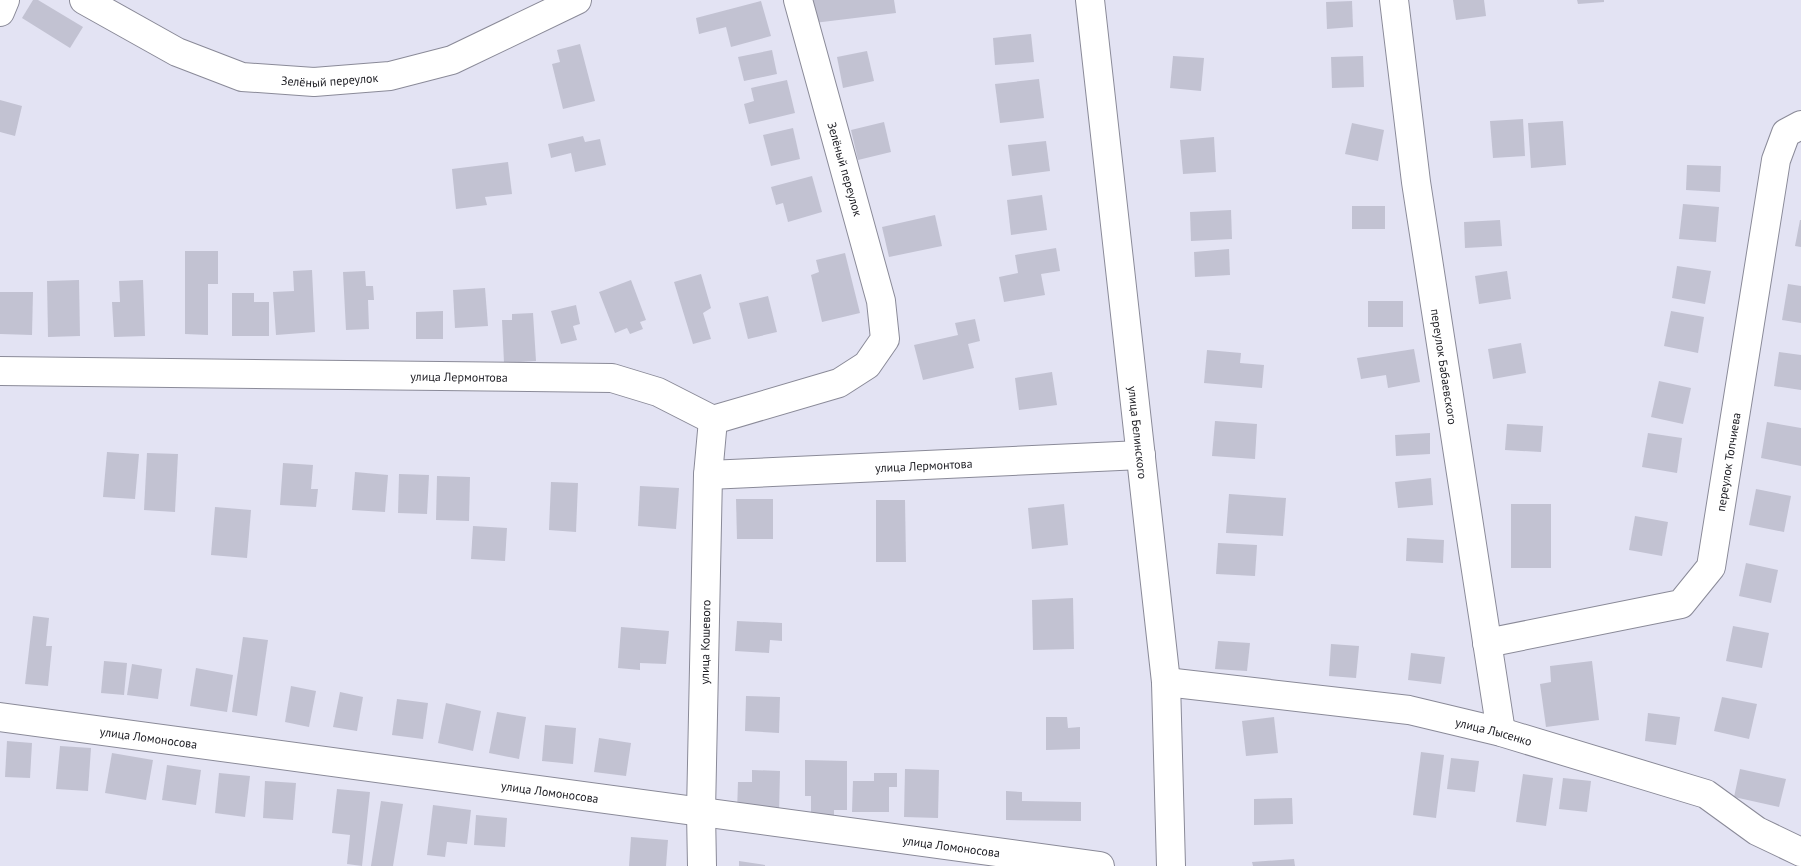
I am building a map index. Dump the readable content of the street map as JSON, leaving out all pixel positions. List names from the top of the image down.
{
  "streets": {
    "street": [
      "Зелёный переулок",
      "переулок Бабаевского",
      "улица Лермонтова",
      "улица Белинского",
      "переулок Топчиева",
      "улица Кошевого",
      "улица Лысенко",
      "улица Ломоносова"
    ]
  },
  "crossings": [
    ["Зелёный переулок", "улица Лермонтова"],
    ["Зелёный переулок", "улица Кошевого"],
    ["переулок Бабаевского", "переулок Топчиева"],
    ["переулок Бабаевского", "улица Лысенко"],
    ["улица Лермонтова", "улица Белинского"],
    ["улица Лермонтова", "улица Кошевого"],
    ["улица Белинского", "улица Лысенко"],
    ["улица Кошевого", "улица Ломоносова"]
  ]
}
